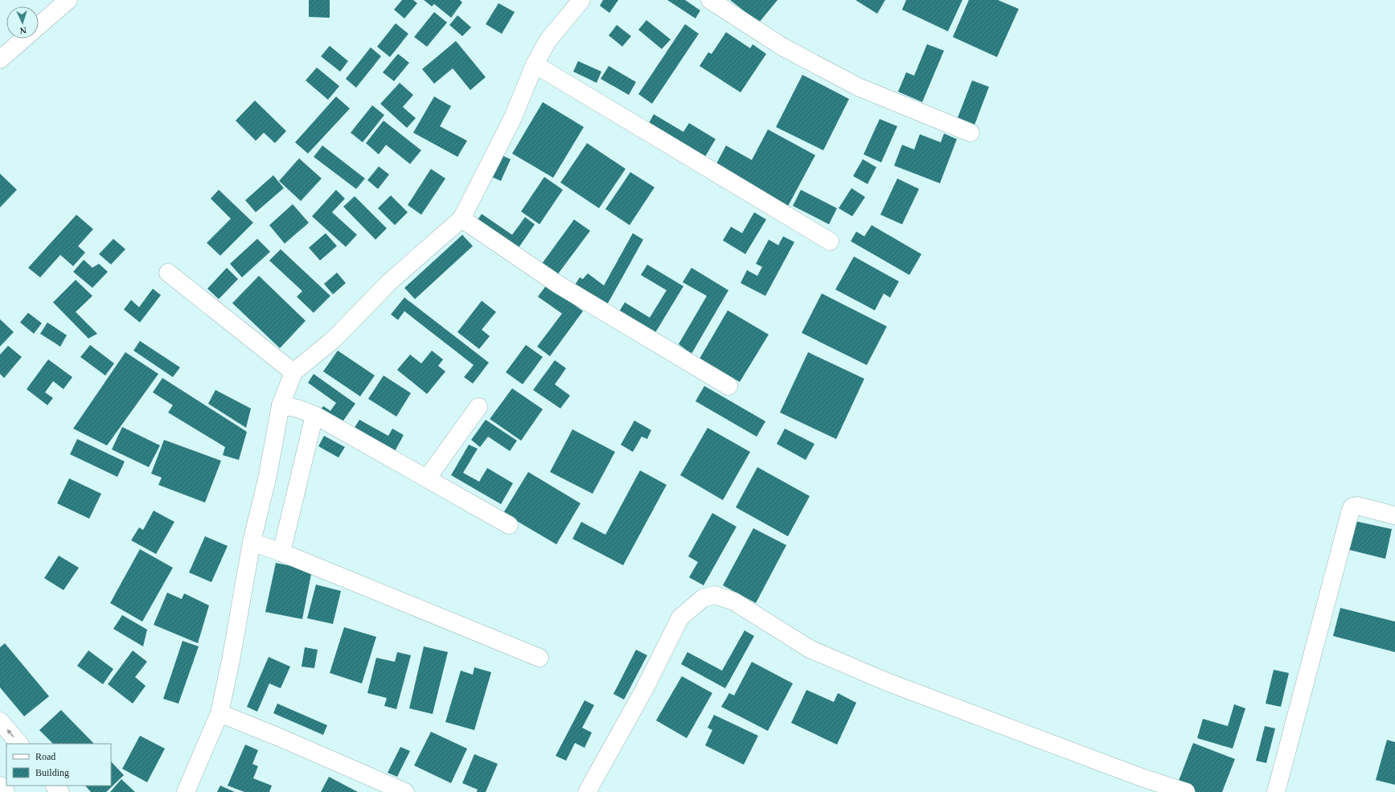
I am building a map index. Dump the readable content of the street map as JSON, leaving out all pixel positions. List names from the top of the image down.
{
  "legend": ["Road", "Building"],
  "north": "bottom"
}
